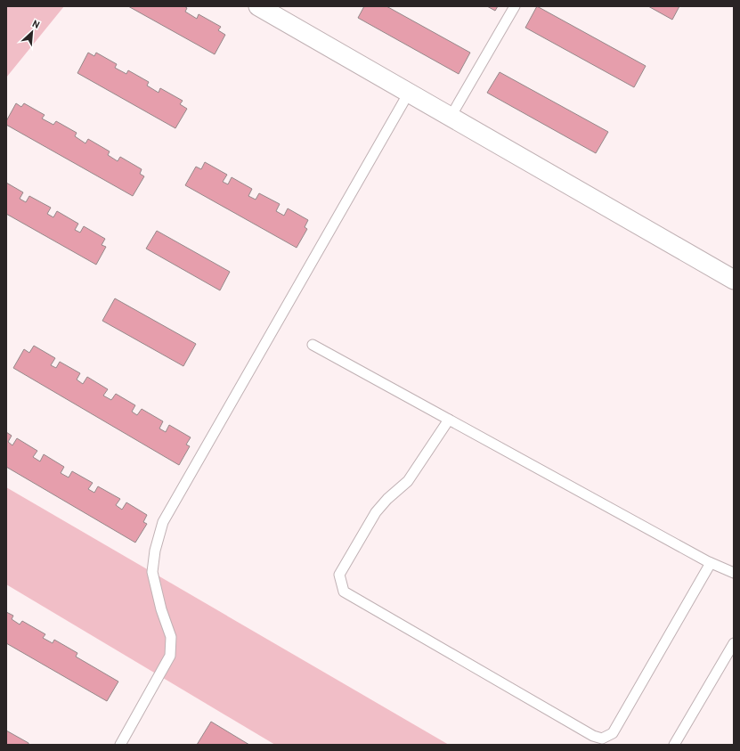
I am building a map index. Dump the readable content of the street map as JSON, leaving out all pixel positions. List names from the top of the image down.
{
  "north": "top right"
}
